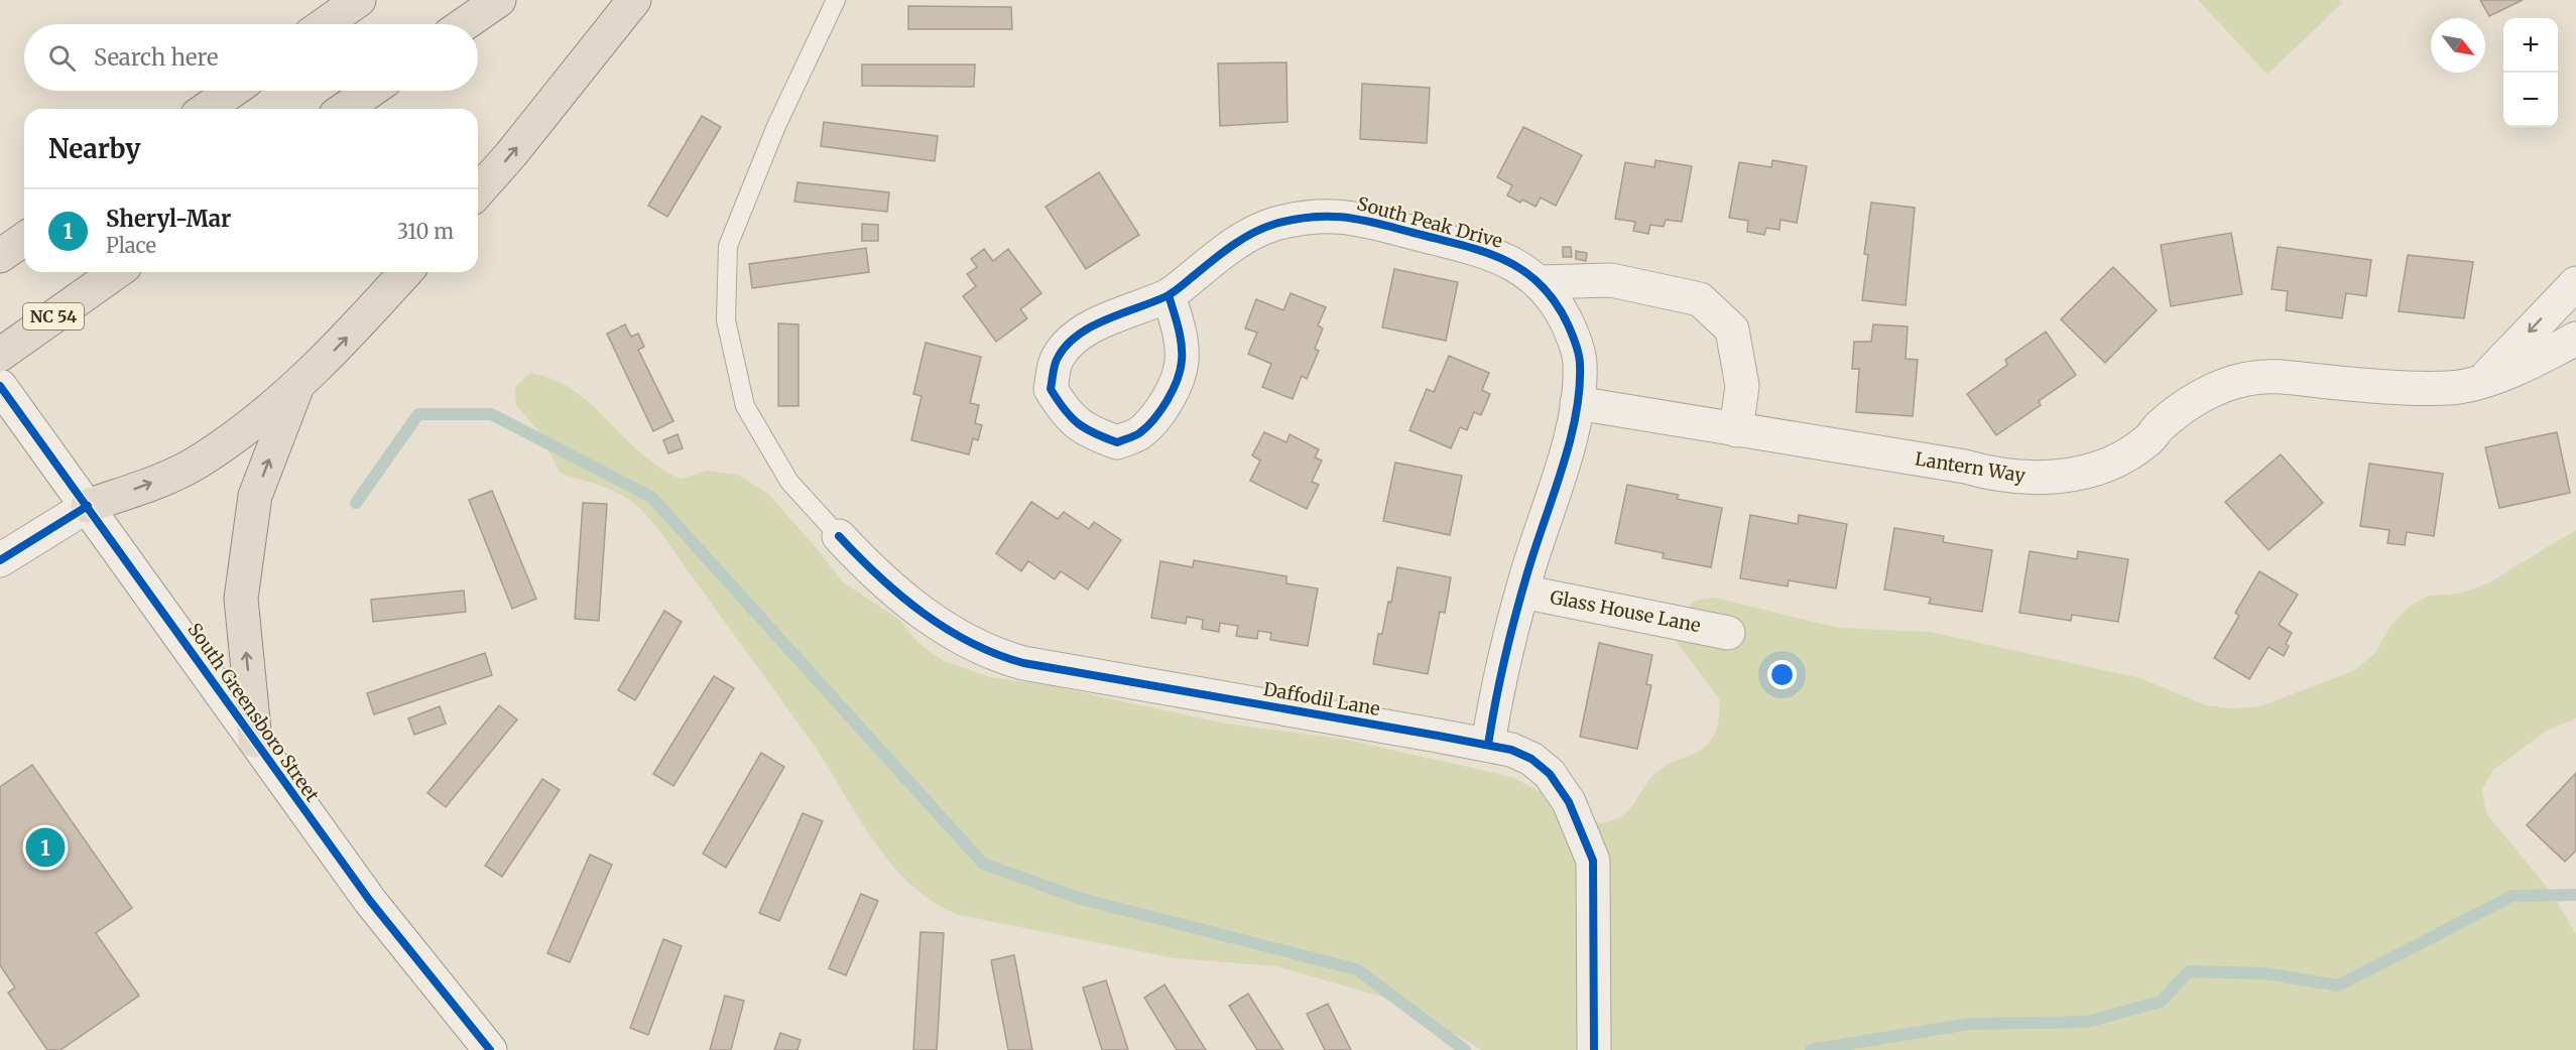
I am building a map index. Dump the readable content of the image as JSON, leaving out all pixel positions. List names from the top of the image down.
{
  "streets": {
    "highway": ["NC 54"],
    "street": [
      "South Peak Drive",
      "Lantern Way",
      "Glass House Lane",
      "Daffodil Lane",
      "South Greensboro Street"
    ]
  },
  "crossings": [
    ["South Peak Drive", "Lantern Way"],
    ["South Peak Drive", "Glass House Lane"],
    ["South Peak Drive", "Daffodil Lane"]
  ],
  "north": "bottom right",
  "page": {
    "map_buttons": ["+", "−"],
    "search": "Search here",
    "heading": "Nearby",
    "list": [
      {
        "mark": "1",
        "name": "Sheryl-Mar",
        "note": "Place",
        "value": "310 m"
      }
    ],
    "pins": "1"
  }
}
